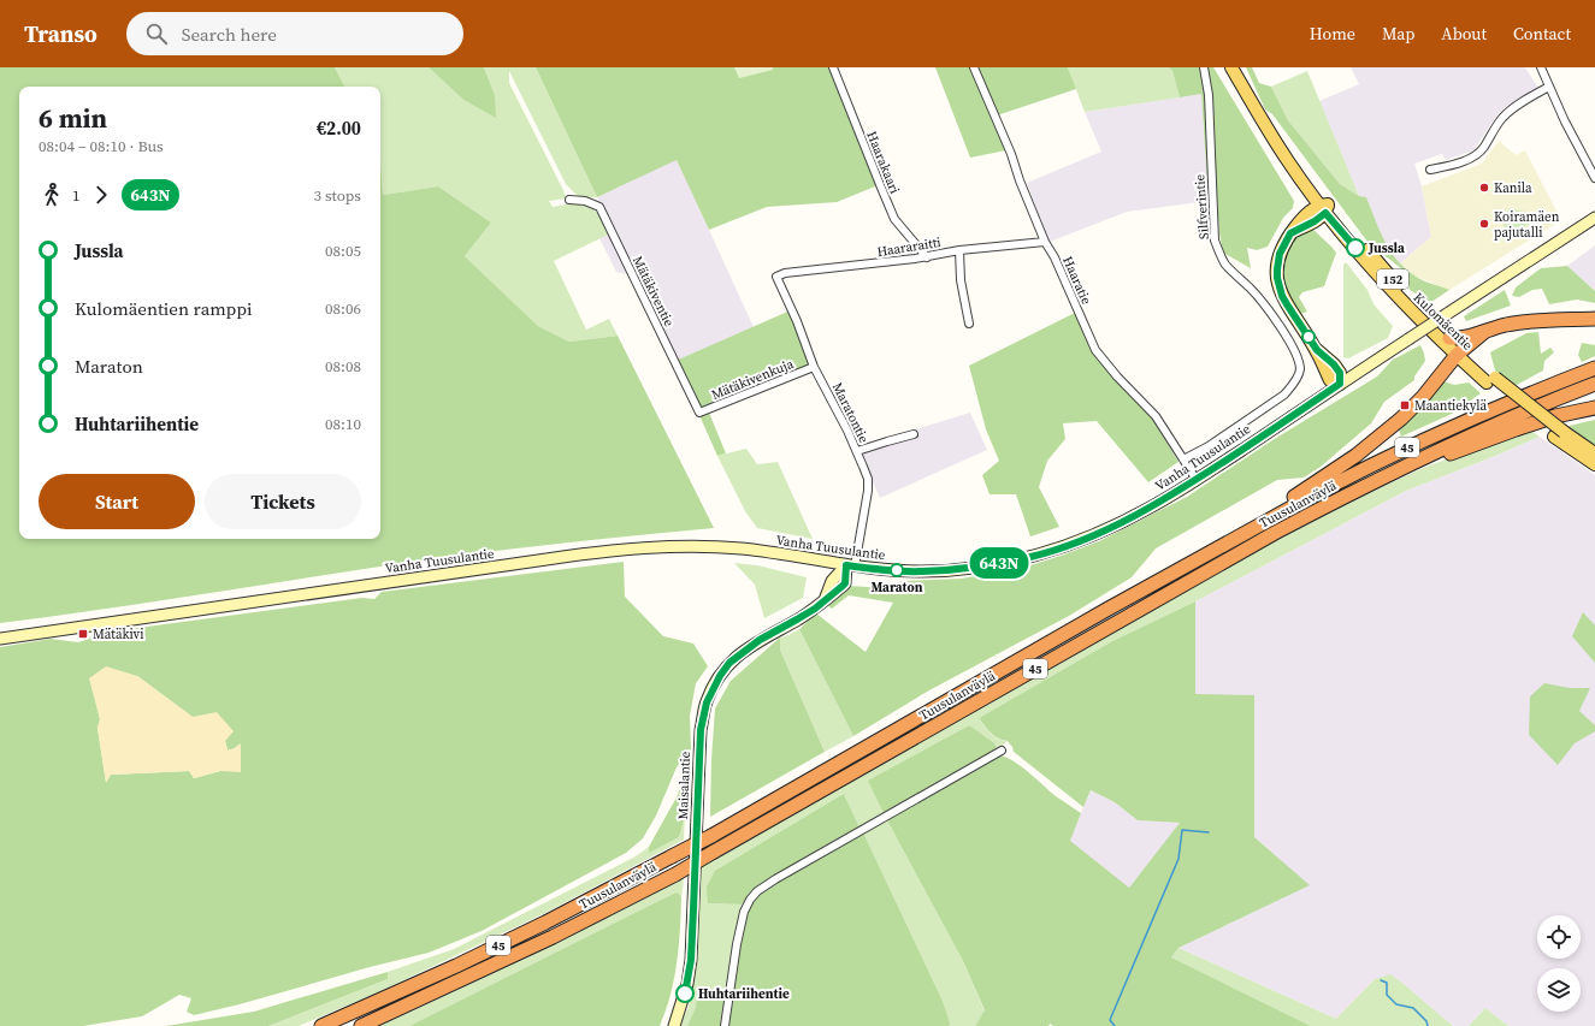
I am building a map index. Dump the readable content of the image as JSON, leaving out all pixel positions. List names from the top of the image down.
{
  "streets": {
    "highway": ["45", "Tuusulanväylä"],
    "main road": [
      "152",
      "Kulomäentie",
      "Vanha Tuusulantie",
      "Maisalantie"
    ],
    "street": [
      "Haarakaari",
      "Silfverintie",
      "Haararaitti",
      "Haaratie",
      "Mätäkiventie",
      "Mätäkivenkuja",
      "Maratontie"
    ]
  },
  "crossings": [
    ["Haarakaari", "Haararaitti"],
    ["Silfverintie", "Haaratie"],
    ["Haararaitti", "Haaratie"],
    ["Haararaitti", "Maratontie"],
    ["Haaratie", "Vanha Tuusulantie"],
    ["Mätäkiventie", "Mätäkivenkuja"],
    ["Mätäkivenkuja", "Maratontie"],
    ["Maratontie", "Vanha Tuusulantie"],
    ["Maratontie", "Maisalantie"],
    ["Vanha Tuusulantie", "Maisalantie"]
  ],
  "places": {
    "other": [
      "Kanila",
      "Koiramäen pajutalli",
      "Jussla",
      "Maraton",
      "Huhtariihentie"
    ],
    "transit": ["Maantiekylä", "Mätäkivi"]
  },
  "lines": ["bus line 643N"],
  "page": {
    "header": "Transo",
    "search": "Search here",
    "nav": [
      "Home",
      "Map",
      "About",
      "Contact"
    ],
    "on_map": "643N",
    "heading": ["6 min", "08:04 – 08:10 · Bus", "€2.00"],
    "legs": ["1", "643N", "3 stops"],
    "list": [
      {
        "name": "Jussla",
        "value": "08:05"
      },
      {
        "name": "Kulomäentien ramppi",
        "value": "08:06"
      },
      {
        "name": "Maraton",
        "value": "08:08"
      },
      {
        "name": "Huhtariihentie",
        "value": "08:10"
      }
    ],
    "buttons": ["Start", "Tickets"]
  }
}
